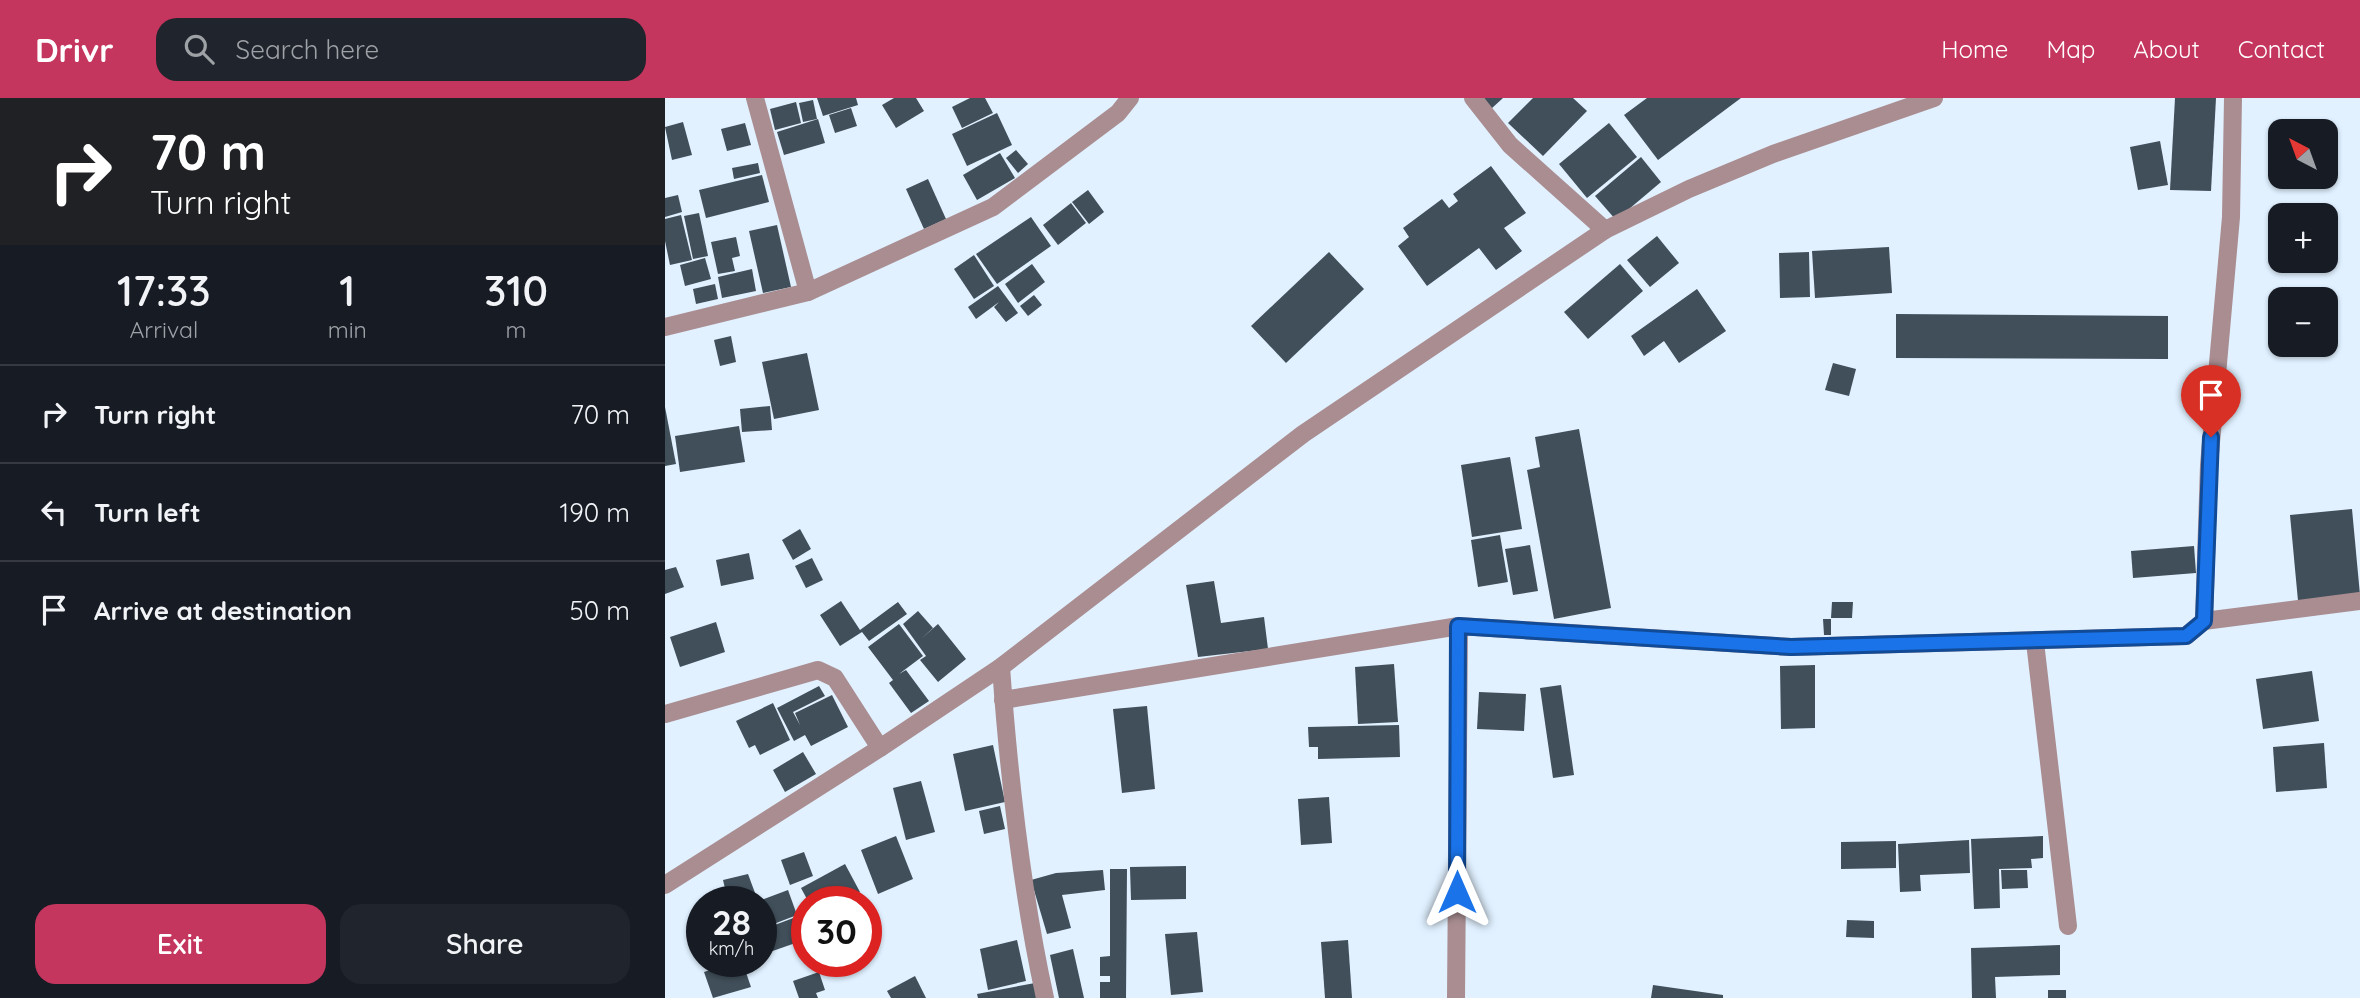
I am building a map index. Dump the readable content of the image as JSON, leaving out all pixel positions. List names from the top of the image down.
{
  "north": "top left",
  "page": {
    "header": "Drivr",
    "search": "Search here",
    "nav": [
      "Home",
      "Map",
      "About",
      "Contact"
    ],
    "turn": ["70 m", "Turn right"],
    "map_buttons": ["+", "−"],
    "eta": [
      "17:33",
      "Arrival",
      "1",
      "min",
      "310",
      "m"
    ],
    "list": [
      {
        "name": "Turn right",
        "value": "70 m"
      },
      {
        "name": "Turn left",
        "value": "190 m"
      },
      {
        "name": "Arrive at destination",
        "value": "50 m"
      }
    ],
    "speed": "28 km/h",
    "limit": "30",
    "buttons": ["Exit", "Share"]
  }
}
